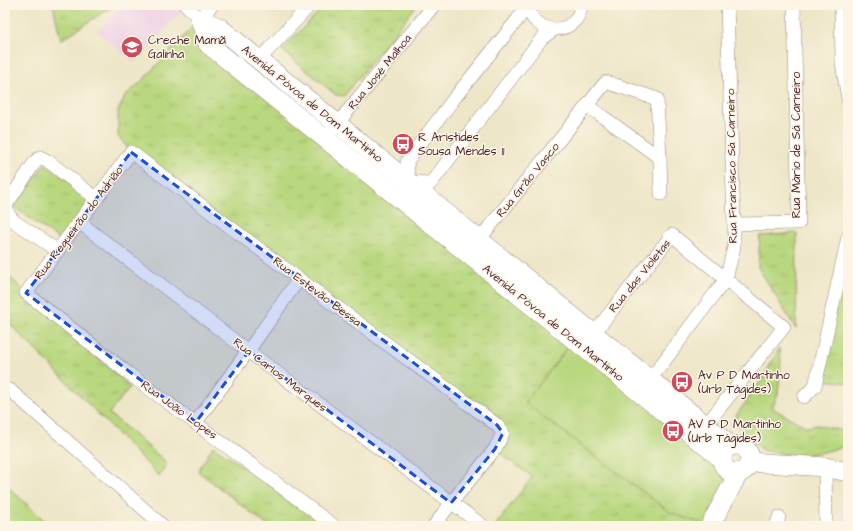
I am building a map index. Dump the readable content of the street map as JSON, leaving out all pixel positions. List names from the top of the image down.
{
  "streets": {
    "street": [
      "Rua José Malhoa",
      "Avenida Póvoa de Dom Martinho",
      "Rua Mário de Sá Carneiro",
      "Rua Francisco Sá Carneiro",
      "Rua Grão Vasco",
      "Rua Regueirão do Adrião",
      "Rua das Violetas",
      "Rua Estevão Bessa",
      "Rua Carlos Marques",
      "Rua João Lopes"
    ]
  },
  "crossings": [
    ["Rua José Malhoa", "Avenida Póvoa de Dom Martinho"],
    ["Avenida Póvoa de Dom Martinho", "Rua Francisco Sá Carneiro"],
    ["Avenida Póvoa de Dom Martinho", "Rua Grão Vasco"],
    ["Avenida Póvoa de Dom Martinho", "Rua das Violetas"],
    ["Rua Mário de Sá Carneiro", "Rua Francisco Sá Carneiro"],
    ["Rua Francisco Sá Carneiro", "Rua das Violetas"],
    ["Rua Regueirão do Adrião", "Rua Estevão Bessa"],
    ["Rua Regueirão do Adrião", "Rua Carlos Marques"],
    ["Rua Regueirão do Adrião", "Rua João Lopes"],
    ["Rua Estevão Bessa", "Rua Carlos Marques"]
  ],
  "places": {
    "school or university": ["Creche Mamã Galinha"],
    "bus stop": ["R Aristides Sousa Mendes 11", "Av P D Martinho (Urb Tágides)", "AV P D Martinho (Urb Tágides)"]
  }
}
